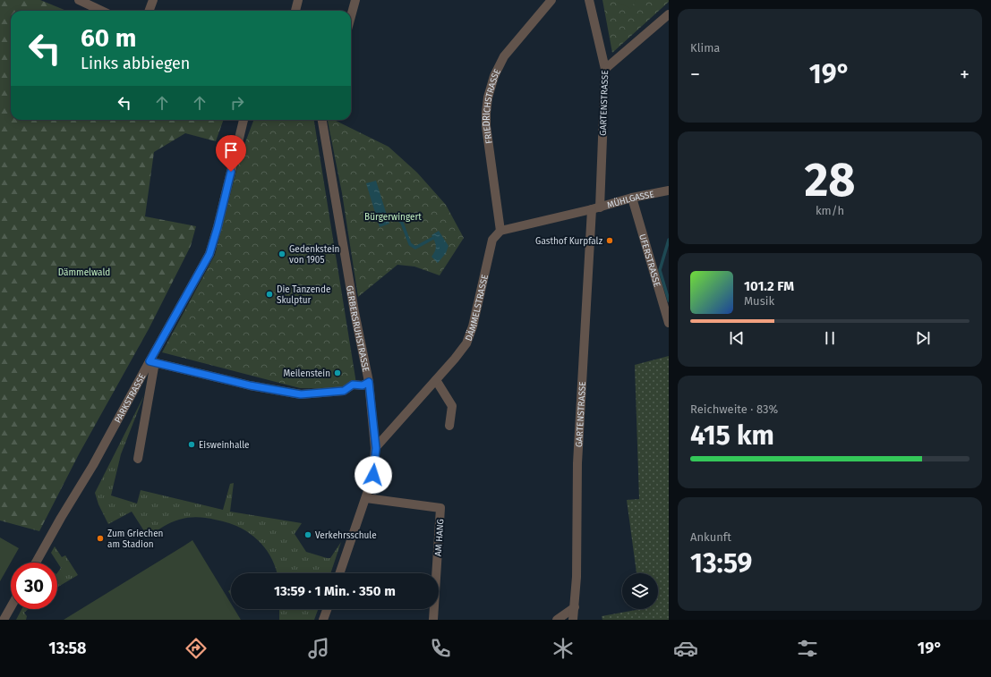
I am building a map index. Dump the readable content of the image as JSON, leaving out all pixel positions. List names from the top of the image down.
{
  "streets": {
    "street": [
      "GARTENSTRASSE",
      "FRIEDRICHSTRASSE",
      "MÜHLGASSE",
      "UFERSTRASSE",
      "DÄMMELSTRASSE",
      "GERBERSRUHSTRASSE",
      "PARKSTRASSE",
      "AM HANG"
    ]
  },
  "crossings": [
    ["GARTENSTRASSE", "MÜHLGASSE"],
    ["FRIEDRICHSTRASSE", "DÄMMELSTRASSE"],
    ["MÜHLGASSE", "UFERSTRASSE"],
    ["DÄMMELSTRASSE", "GERBERSRUHSTRASSE"],
    ["GERBERSRUHSTRASSE", "AM HANG"]
  ],
  "parks": ["Bürgerwingert", "Dämmelwald"],
  "places": [
    "Gasthof Kurpfalz",
    "Gedenkstein von 1905",
    "Die Tanzende Skulptur",
    "Meilenstein",
    "Eisweinhalle",
    "Verkehrsschule",
    "Zum Griechen am Stadion"
  ],
  "page": {
    "tile": [
      "Klima",
      ["28", "km/h"],
      ["Reichweite · 83%", "415 km"],
      ["Ankunft", "13:59"]
    ],
    "turn": ["60 m", "Links abbiegen"],
    "heat": ["−", "19°", "+"],
    "song": ["101.2 FM", "Musik"],
    "limit": "30",
    "trip": "13:59 · 1 Min. · 350 m",
    "tabs": ["13:58", "19°"]
  }
}
